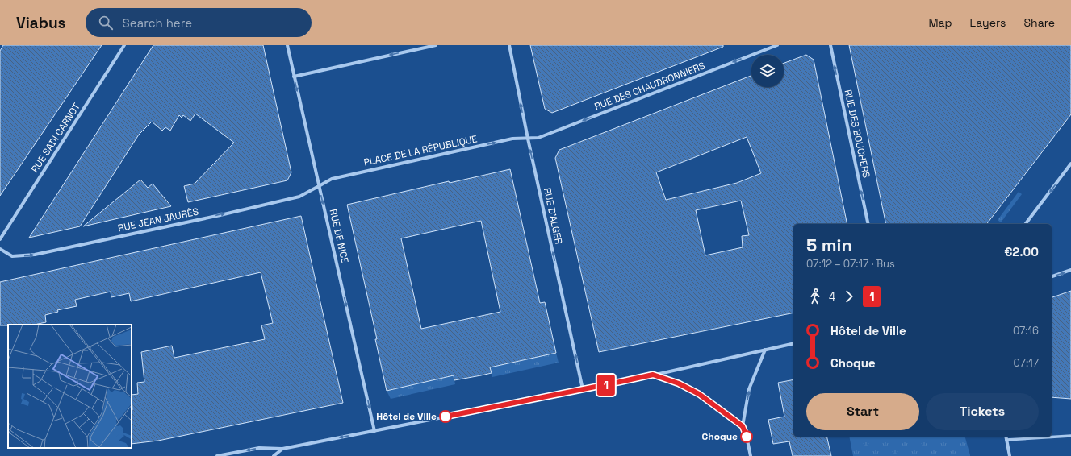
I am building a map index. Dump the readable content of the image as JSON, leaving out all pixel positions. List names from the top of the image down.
{
  "streets": {
    "street": [
      "RUE DES CHAUDRONNIERS",
      "RUE DES BOUCHERS",
      "RUE SADI CARNOT",
      "PLACE DE LA RÉPUBLIQUE",
      "RUE D'ALGER",
      "RUE JEAN JAURÈS",
      "RUE DE NICE"
    ]
  },
  "crossings": [
    ["RUE DES CHAUDRONNIERS", "PLACE DE LA RÉPUBLIQUE"],
    ["RUE DES CHAUDRONNIERS", "RUE D'ALGER"],
    ["PLACE DE LA RÉPUBLIQUE", "RUE D'ALGER"],
    ["PLACE DE LA RÉPUBLIQUE", "RUE JEAN JAURÈS"],
    ["PLACE DE LA RÉPUBLIQUE", "RUE DE NICE"],
    ["RUE JEAN JAURÈS", "RUE DE NICE"]
  ],
  "one_way": [
    "RUE DES CHAUDRONNIERS",
    "RUE DES BOUCHERS",
    "PLACE DE LA RÉPUBLIQUE",
    "RUE D'ALGER",
    "RUE JEAN JAURÈS",
    "RUE DE NICE"
  ],
  "places": ["Hôtel de Ville", "Choque"],
  "lines": ["bus line 1"],
  "page": {
    "header": "Viabus",
    "search": "Search here",
    "nav": ["Map", "Layers", "Share"],
    "on_map": "1",
    "heading": ["5 min", "07:12 – 07:17 · Bus", "€2.00"],
    "legs": ["4", "1"],
    "list": [
      {
        "name": "Hôtel de Ville",
        "value": "07:16"
      },
      {
        "name": "Choque",
        "value": "07:17"
      }
    ],
    "buttons": ["Start", "Tickets"]
  }
}
